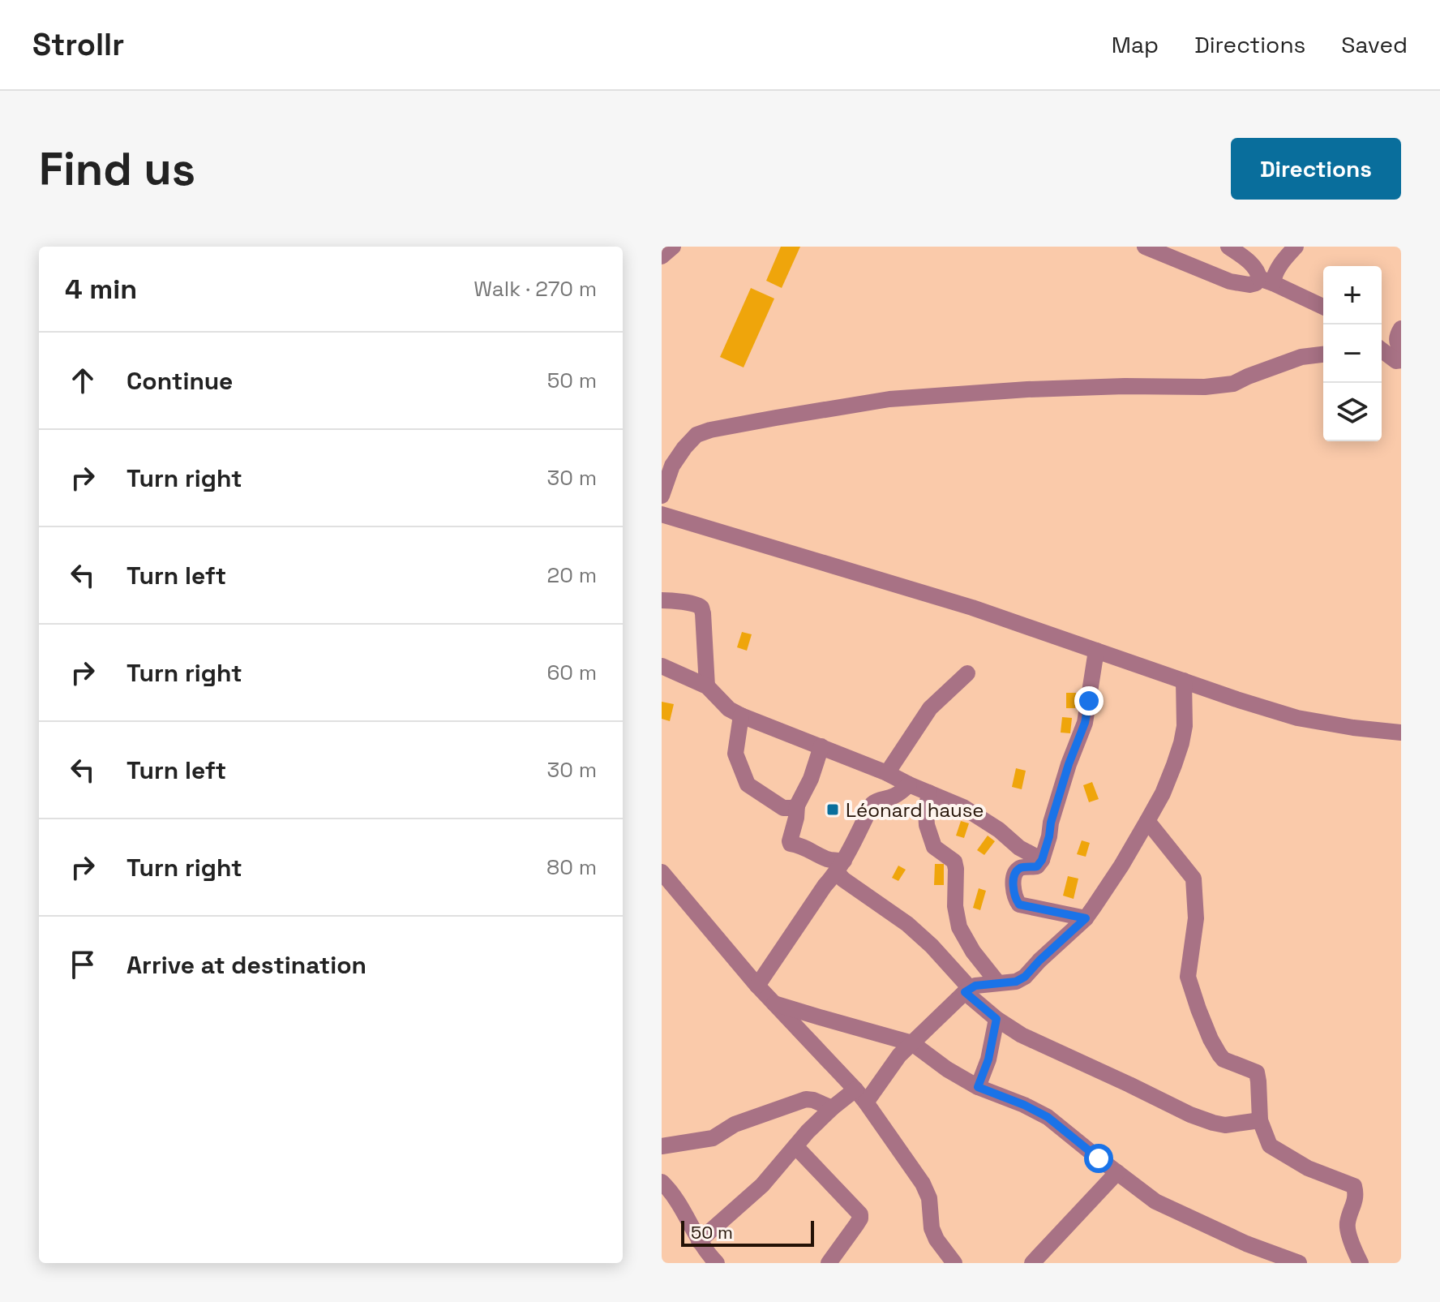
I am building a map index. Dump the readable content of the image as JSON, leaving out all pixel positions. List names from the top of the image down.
{
  "places": {
    "transit": ["Léonard hause"]
  },
  "scale_bar": "50 m",
  "page": {
    "header": "Strollr",
    "nav": ["Map", "Directions", "Saved"],
    "buttons": "Directions",
    "title": "Find us",
    "heading": ["4 min", "Walk · 270 m"],
    "map_buttons": ["+", "−"],
    "list": [
      ["Continue", "50 m"],
      ["Turn right", "30 m"],
      ["Turn left", "20 m"],
      ["Turn right", "60 m"],
      ["Turn left", "30 m"],
      ["Turn right", "80 m"],
      "Arrive at destination"
    ],
    "scale": "50 m"
  }
}
